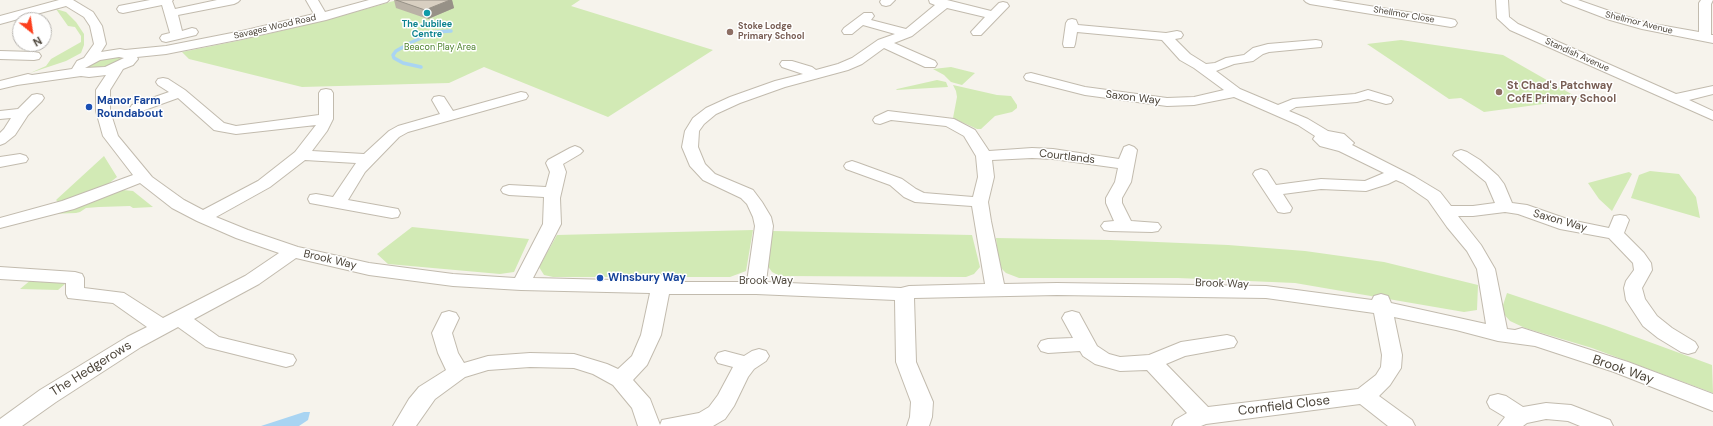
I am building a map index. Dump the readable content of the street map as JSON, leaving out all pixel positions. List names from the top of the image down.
{
  "streets": {
    "street": [
      "Shellmor Close",
      "Shellmor Avenue",
      "Savages Wood Road",
      "Standish Avenue",
      "Saxon Way",
      "Courtlands",
      "Brook Way",
      "The Hedgerows",
      "Cornfield Close"
    ]
  },
  "crossings": [
    ["Brook Way", "The Hedgerows"]
  ],
  "parks": ["Beacon Play Area"],
  "places": [
    "The Jubilee Centre",
    "Stoke Lodge Primary School",
    "St Chad's Patchway CofE Primary School",
    "Manor Farm Roundabout",
    "Winsbury Way"
  ],
  "north": "bottom right"
}
